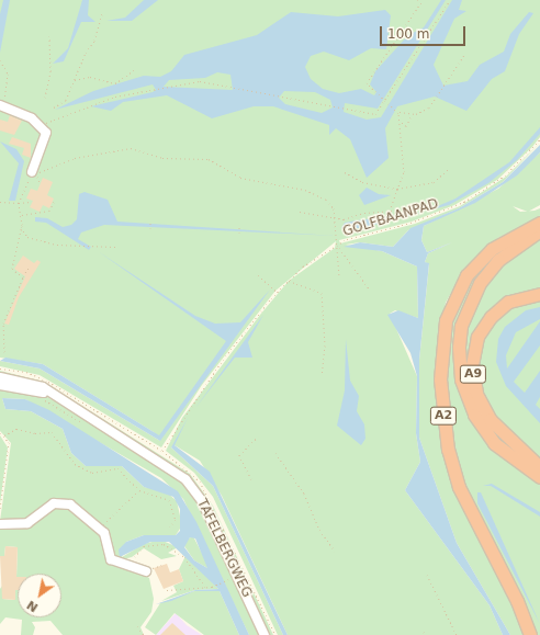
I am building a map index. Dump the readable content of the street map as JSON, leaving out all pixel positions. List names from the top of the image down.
{
  "streets": {
    "highway": ["A9", "A2"],
    "street": ["TAFELBERGWEG"],
    "path": ["GOLFBAANPAD"]
  },
  "scale_bar": "100 m",
  "north": "bottom left"
}
